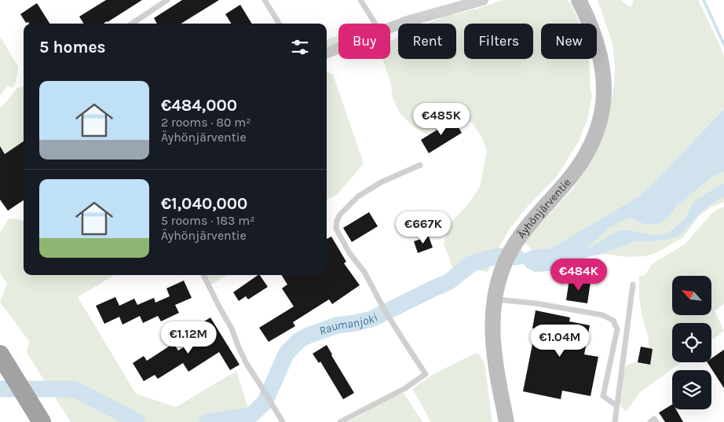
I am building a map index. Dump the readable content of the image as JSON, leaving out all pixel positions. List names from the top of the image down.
{
  "streets": {
    "main road": ["Äyhönjärventie"]
  },
  "water": ["Raumanjoki"],
  "north": "top left",
  "page": {
    "chip": [
      "Buy",
      "Rent",
      "Filters",
      "New"
    ],
    "heading": "5 homes",
    "list": [
      {
        "name": "€484,000",
        "note": "2 rooms · 80 m² · Äyhönjärventie"
      },
      {
        "name": "€1,040,000",
        "note": "5 rooms · 183 m² · Äyhönjärventie"
      }
    ],
    "price": [
      "€485K",
      "€667K",
      "€484K",
      "€1.12M",
      "€1.04M"
    ]
  }
}
